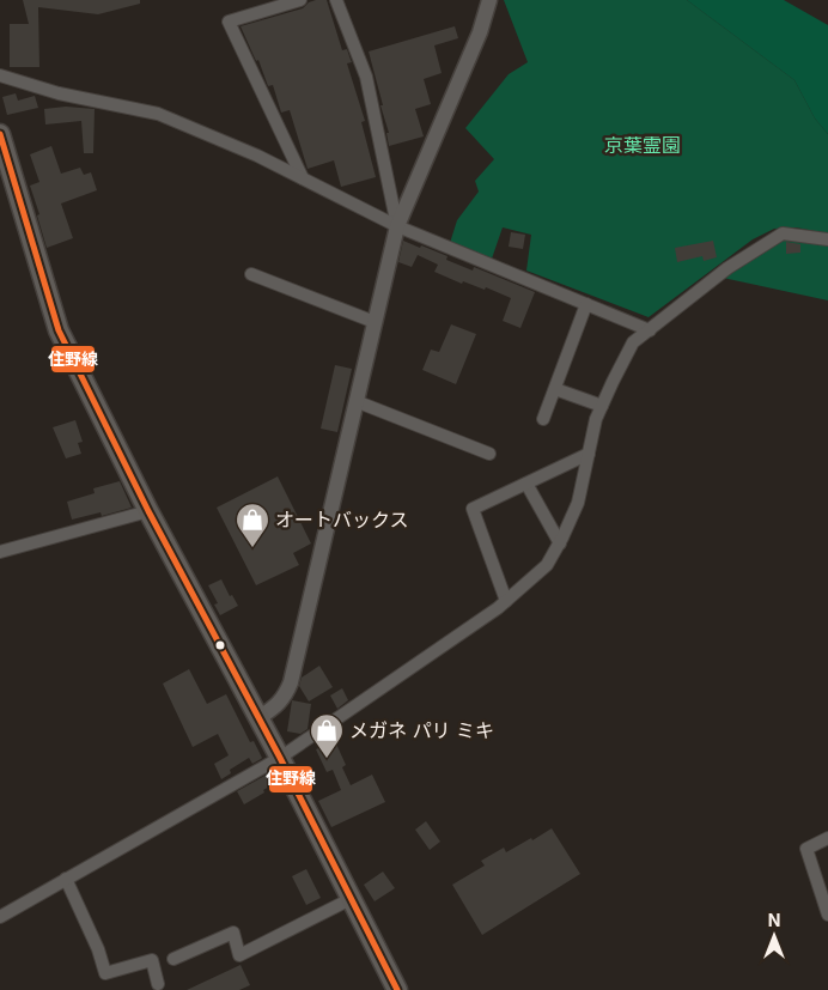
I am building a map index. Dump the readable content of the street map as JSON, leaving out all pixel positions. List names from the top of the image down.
{
  "parks": ["京葉霊園"],
  "places": {
    "shop": ["オートバックス", "メガネ パリ ミキ"]
  },
  "lines": ["transit line 住野線"],
  "north": "top"
}
